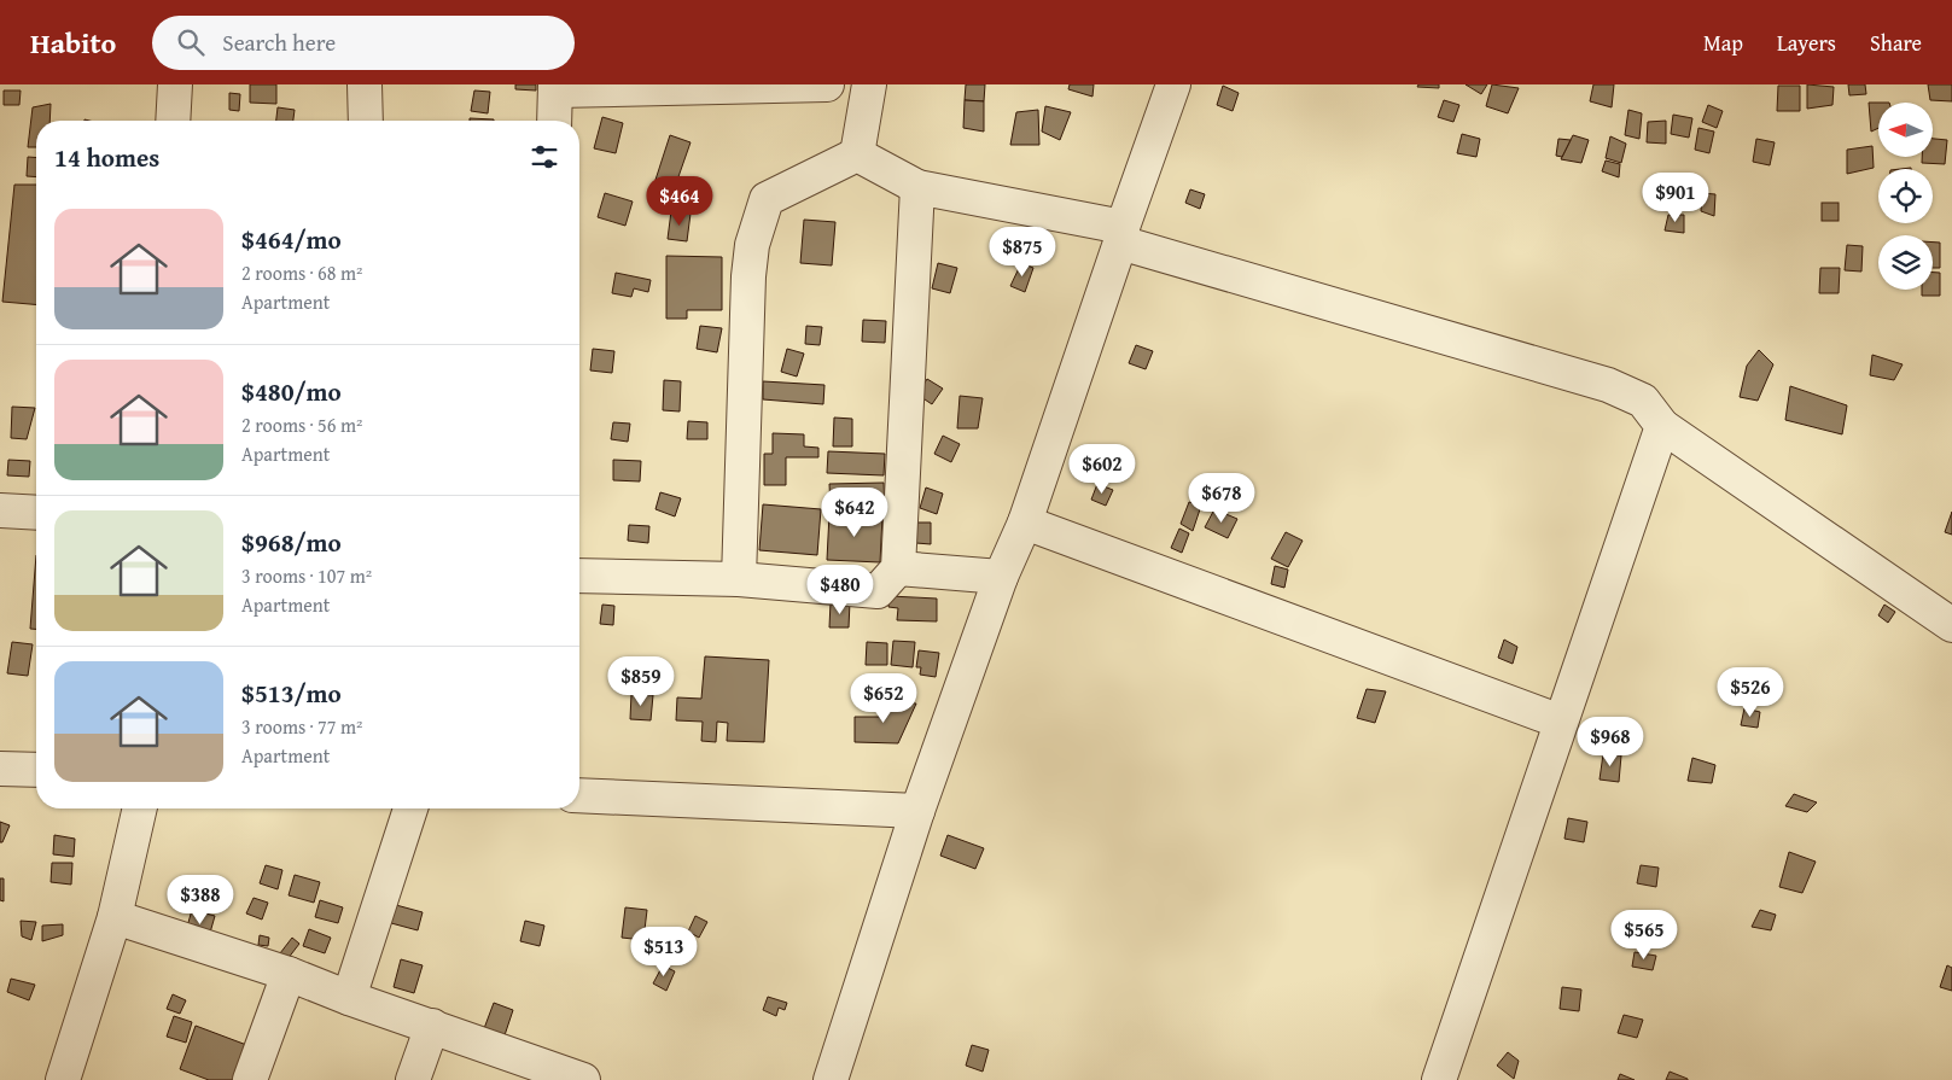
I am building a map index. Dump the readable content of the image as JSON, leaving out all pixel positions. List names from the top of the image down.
{
  "north": "left",
  "page": {
    "header": "Habito",
    "search": "Search here",
    "nav": ["Map", "Layers", "Share"],
    "heading": "14 homes",
    "price": [
      "$901",
      "$464",
      "$875",
      "$602",
      "$678",
      "$642",
      "$480",
      "$859",
      "$526",
      "$652",
      "$968",
      "$388",
      "$565",
      "$513"
    ],
    "list": [
      {
        "name": "$464/mo",
        "note": "2 rooms · 68 m² · Apartment"
      },
      {
        "name": "$480/mo",
        "note": "2 rooms · 56 m² · Apartment"
      },
      {
        "name": "$968/mo",
        "note": "3 rooms · 107 m² · Apartment"
      },
      {
        "name": "$513/mo",
        "note": "3 rooms · 77 m² · Apartment"
      }
    ]
  }
}
